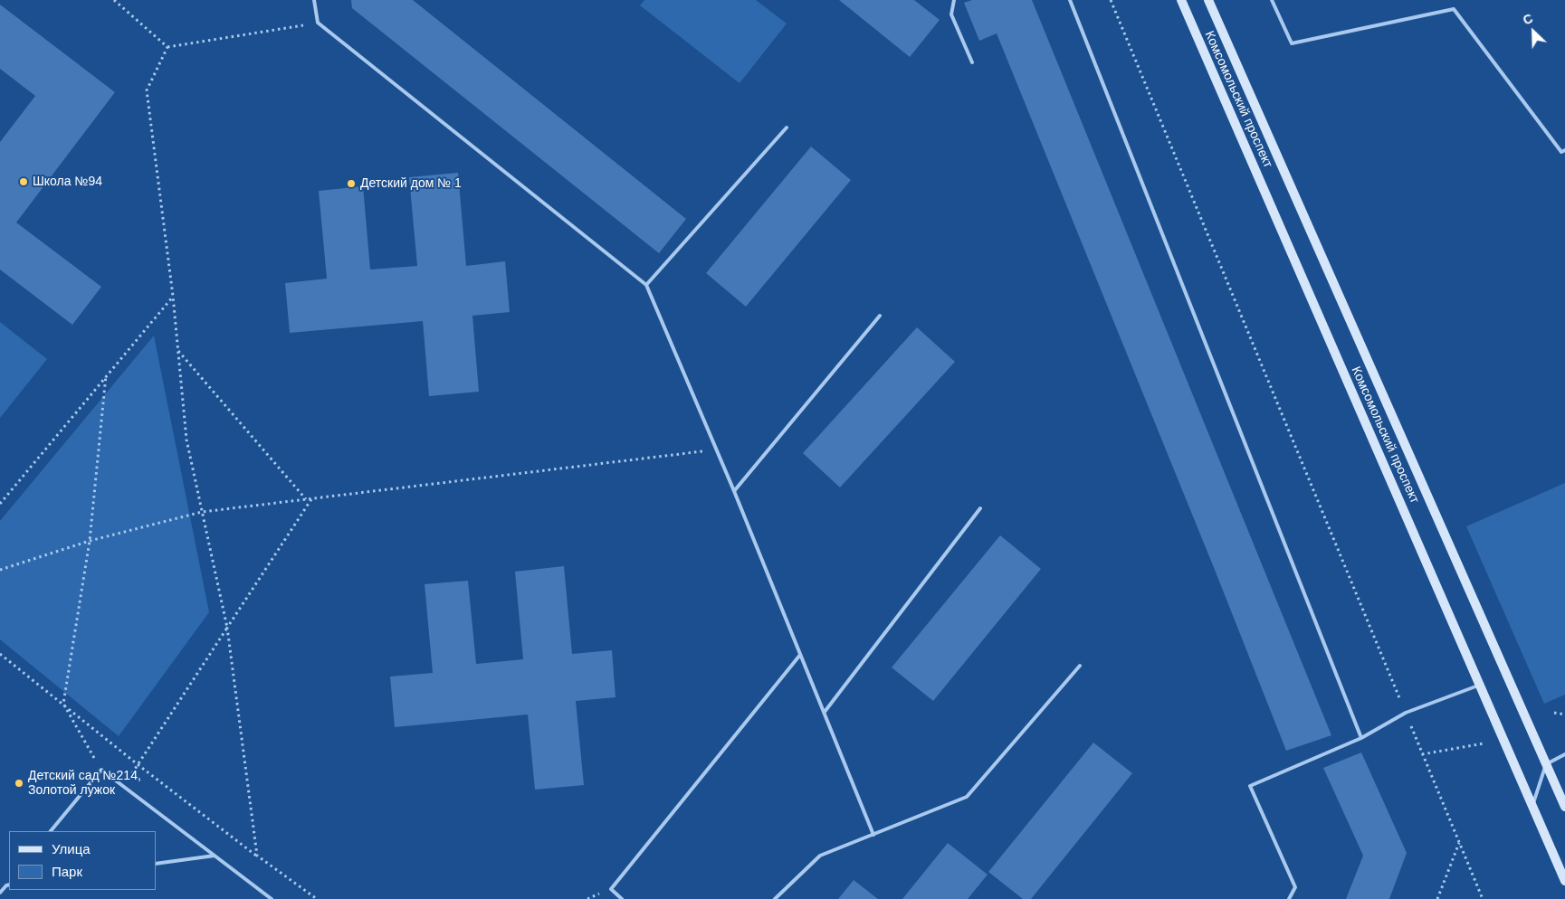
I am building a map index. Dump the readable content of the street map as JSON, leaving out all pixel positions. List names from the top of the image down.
{
  "streets": {
    "main road": ["Комсомольский проспект"]
  },
  "places": ["Школа №94", "Детский дом № 1", "Детский сад №214, Золотой лужок"],
  "legend": ["Улица", "Парк"],
  "north": "top left"
}
